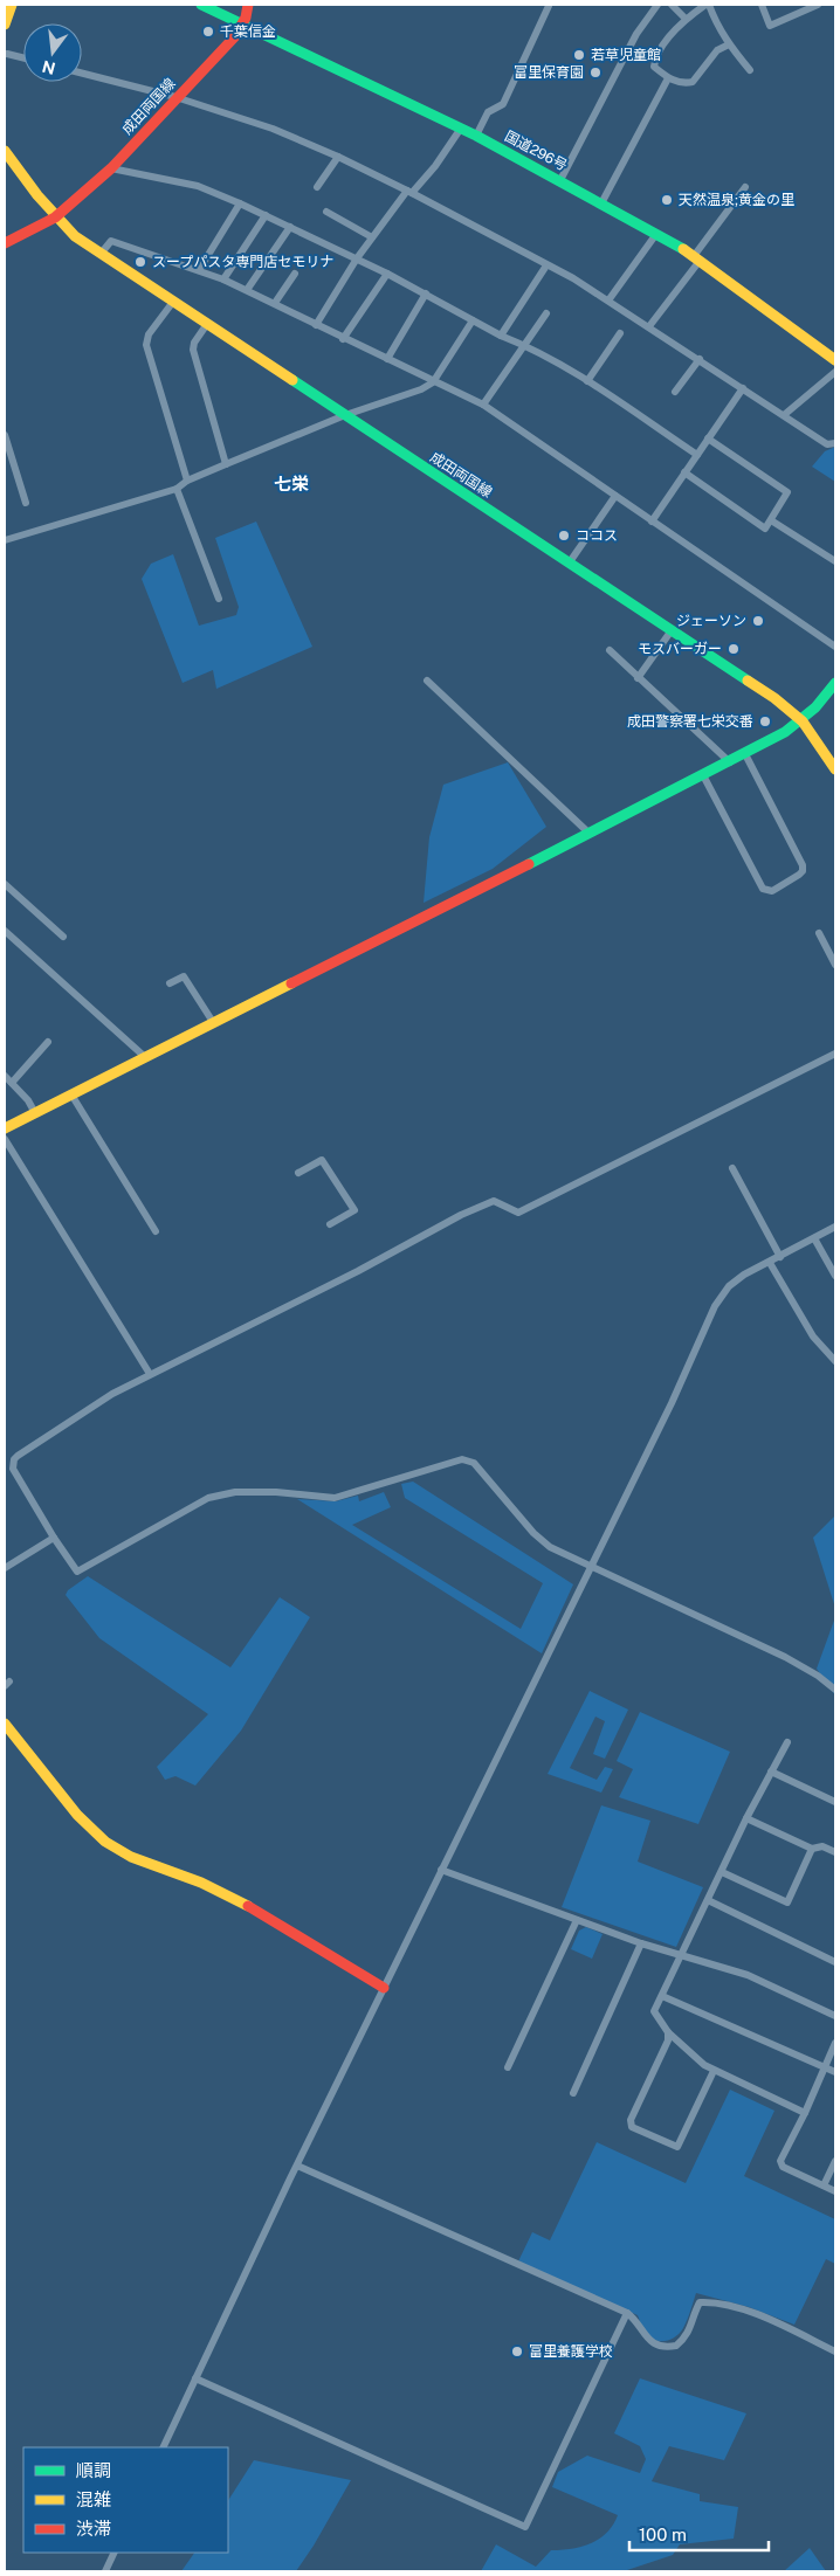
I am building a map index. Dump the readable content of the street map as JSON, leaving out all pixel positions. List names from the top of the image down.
{
  "streets": {
    "main road": ["成田両国線", "国道296号"]
  },
  "crossings": [
    ["成田両国線", "国道296号"]
  ],
  "districts": ["七栄"],
  "places": [
    "千葉信金",
    "若草児童館",
    "富里保育園",
    "天然温泉;黄金の里",
    "スープパスタ専門店セモリナ",
    "ココス",
    "ジェーソン",
    "モスバーガー",
    "成田警察署七栄交番",
    "富里養護学校"
  ],
  "legend": ["順調", "混雑", "渋滞"],
  "scale_bar": "100 m",
  "north": "bottom"
}
